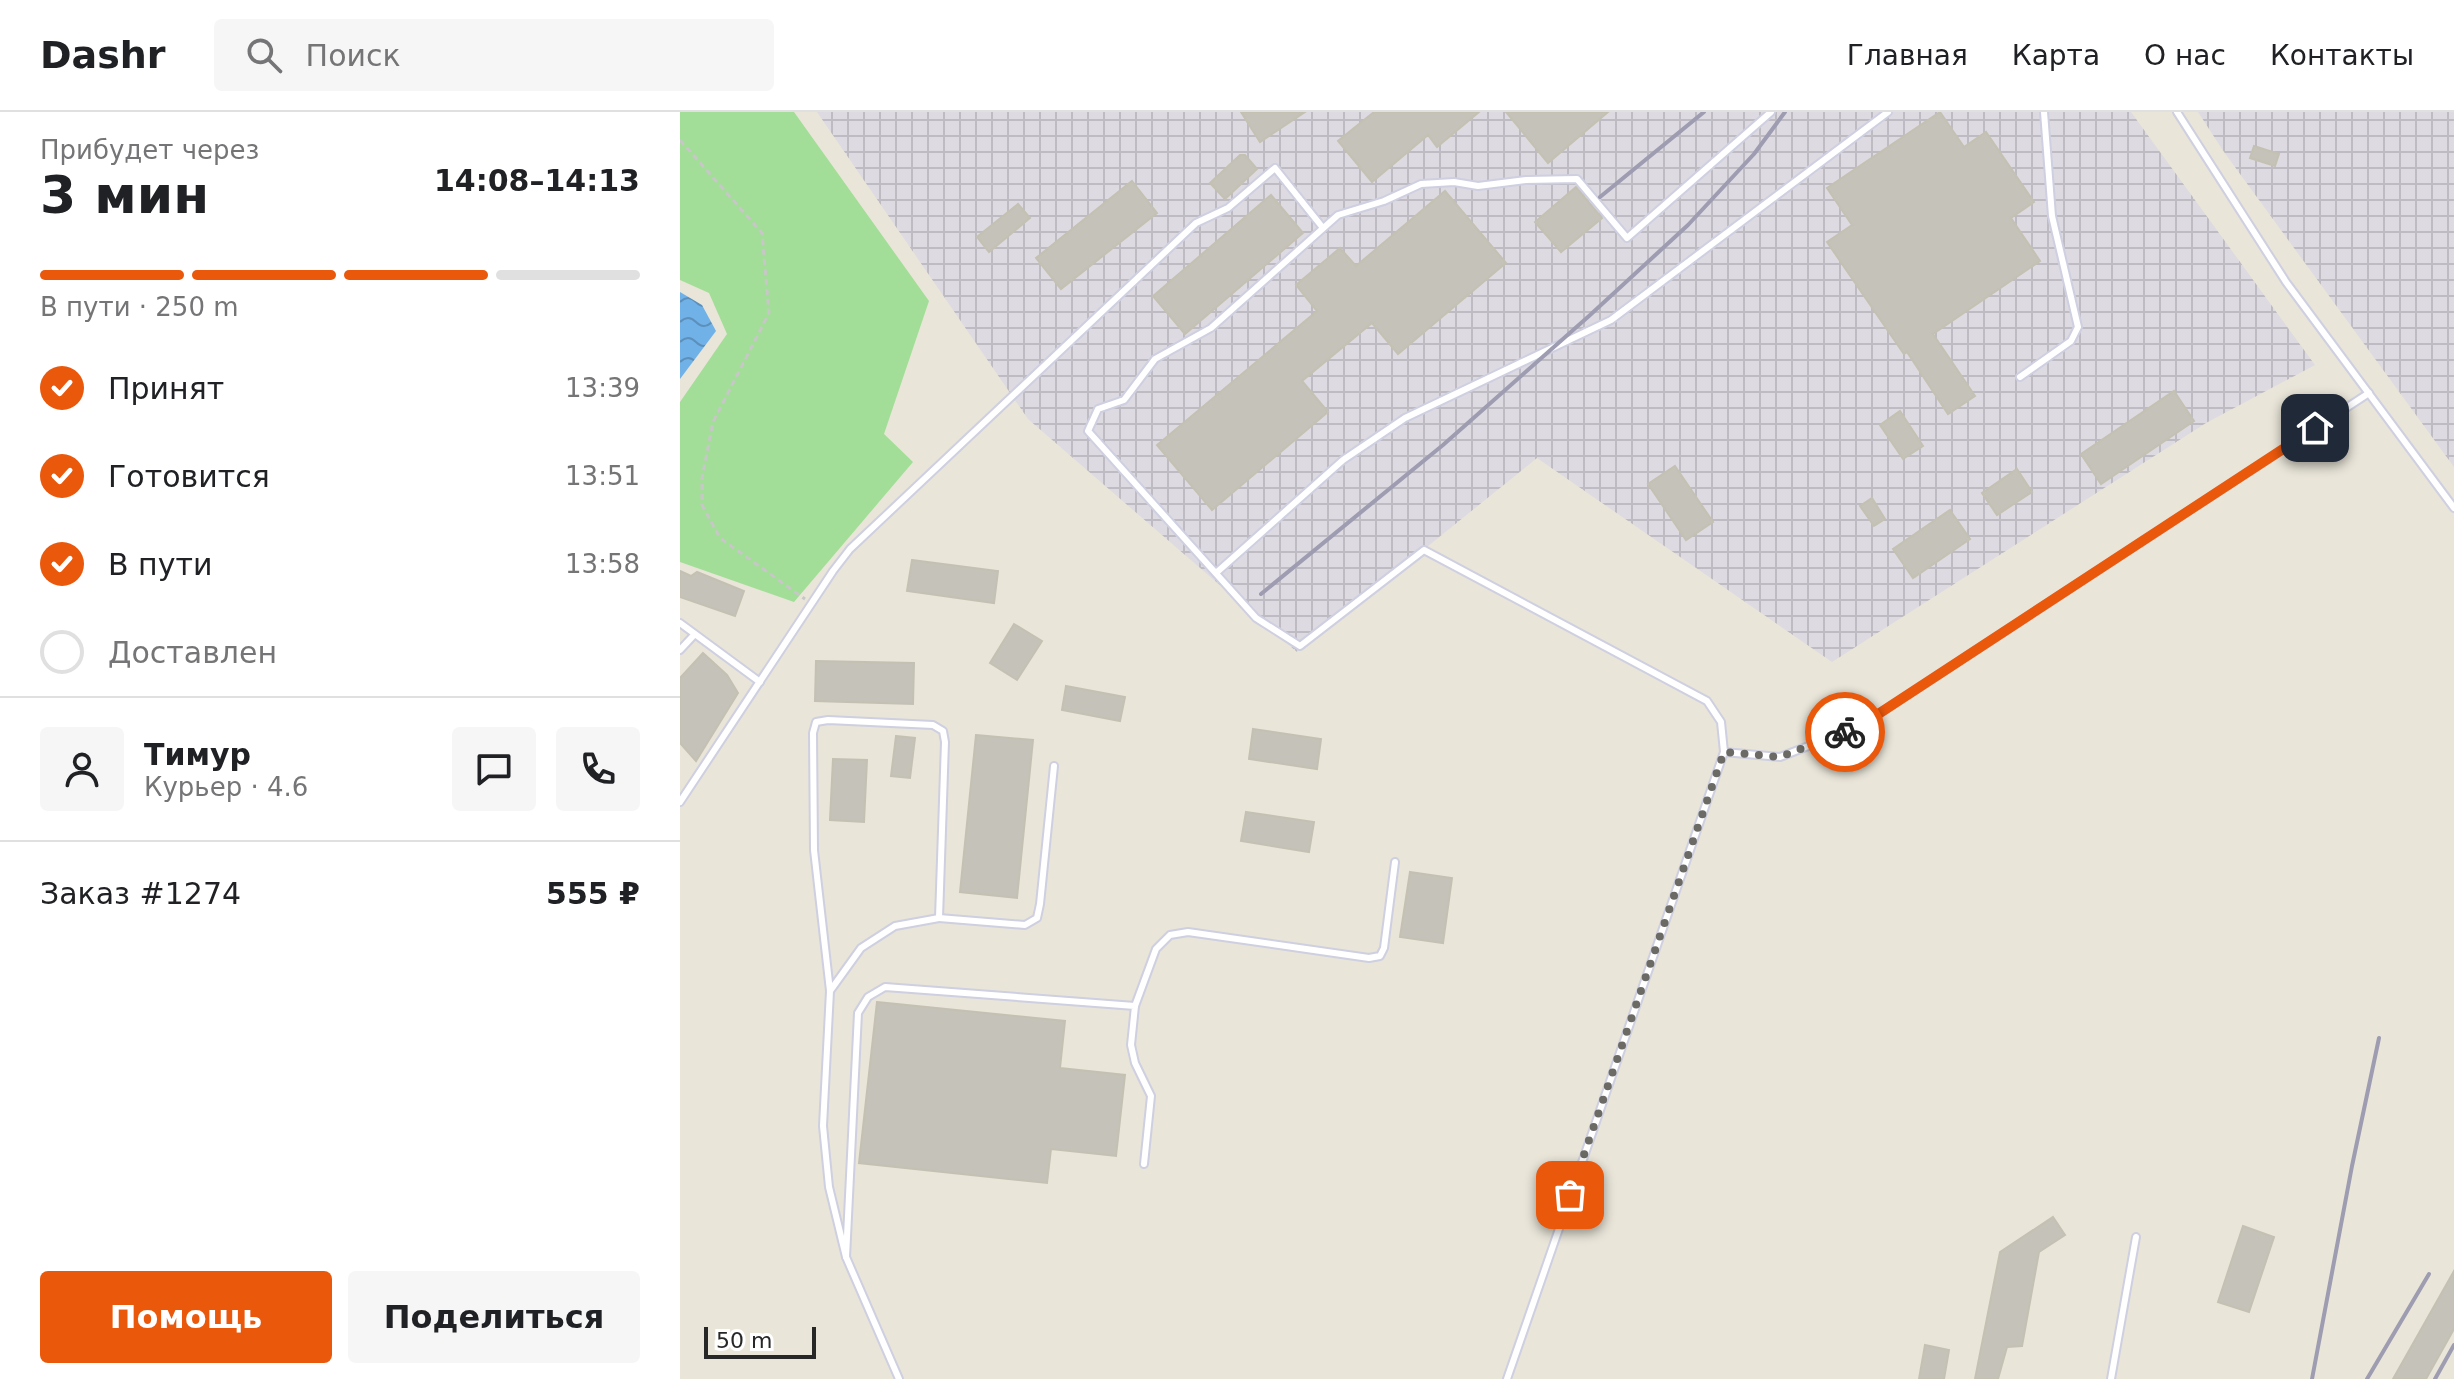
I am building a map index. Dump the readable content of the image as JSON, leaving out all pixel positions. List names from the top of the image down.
{
  "scale_bar": "50 m",
  "page": {
    "header": "Dashr",
    "search": "Поиск",
    "nav": [
      "Главная",
      "Карта",
      "О нас",
      "Контакты"
    ],
    "heading": ["3 мин", "Прибудет через", "14:08–14:13"],
    "panel": [
      "Тимур",
      "Курьер · 4.6",
      "Заказ #1274",
      "555 ₽"
    ],
    "bar": "В пути · 250 m",
    "list": [
      ["Принят", "13:39"],
      ["Готовится", "13:51"],
      ["В пути", "13:58"],
      "Доставлен"
    ],
    "buttons": ["Помощь", "Поделиться"],
    "scale": "50 m"
  }
}
